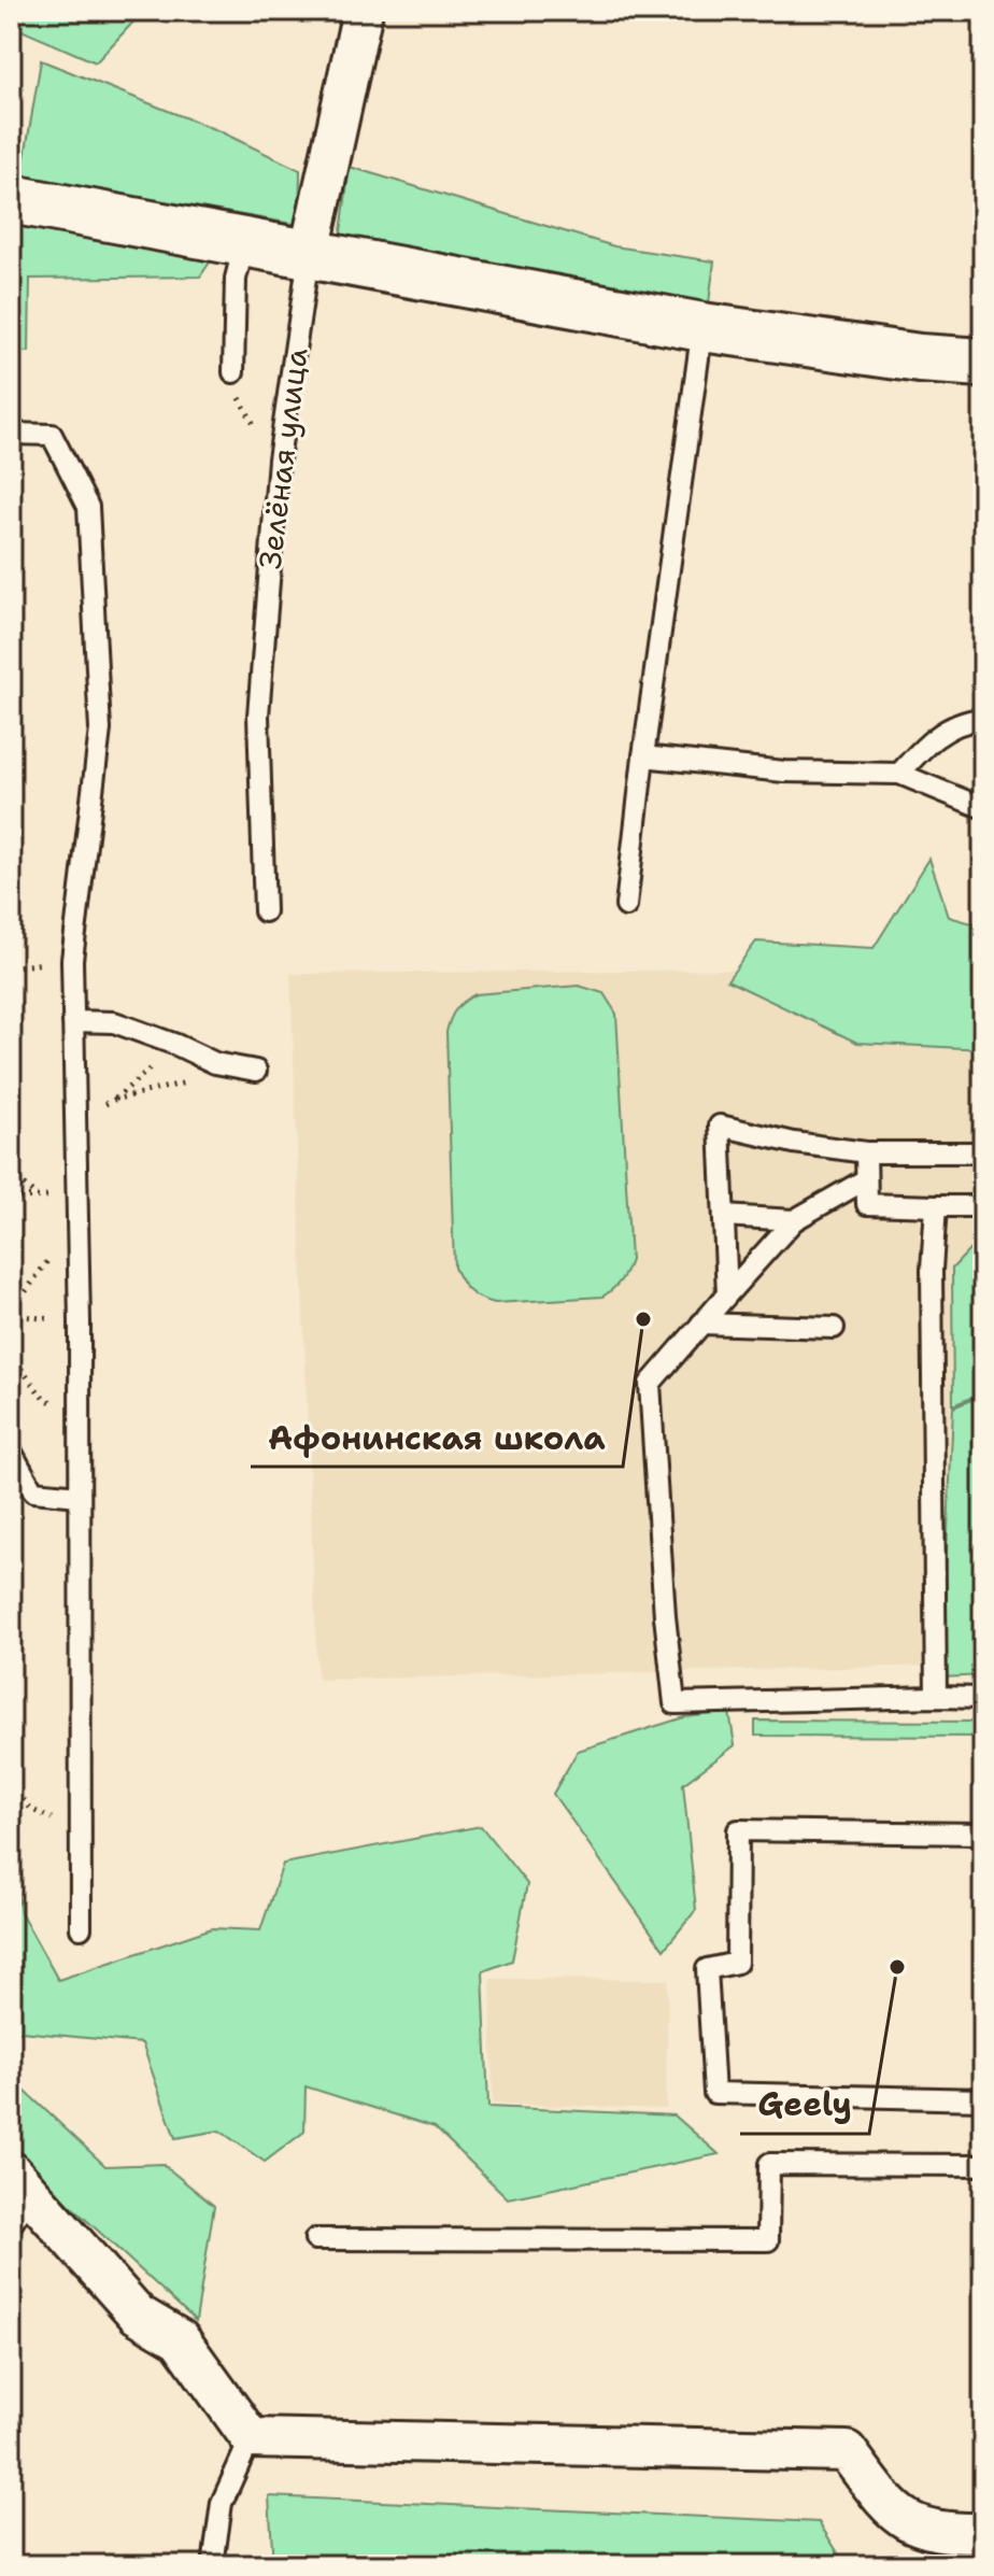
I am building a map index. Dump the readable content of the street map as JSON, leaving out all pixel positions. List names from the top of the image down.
{
  "streets": {
    "street": ["Зелёная улица"]
  },
  "places": ["Афонинская школа", "Geely"]
}
